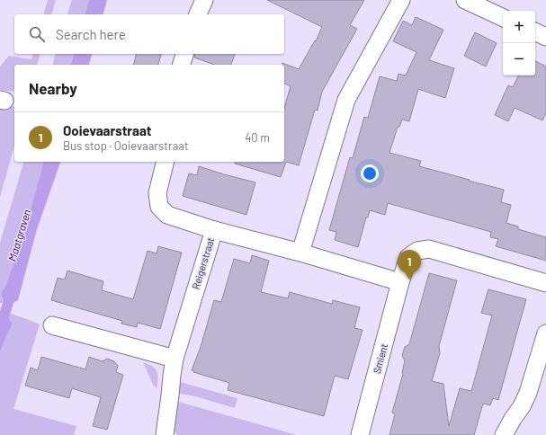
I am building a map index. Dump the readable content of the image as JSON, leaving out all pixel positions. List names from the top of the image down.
{
  "streets": {
    "street": ["Reigerstraat", "Smient"]
  },
  "water": ["Maatgraven"],
  "page": {
    "map_buttons": ["+", "−"],
    "search": "Search here",
    "heading": "Nearby",
    "list": [
      {
        "mark": "1",
        "name": "Ooievaarstraat",
        "note": "Bus stop · Ooievaarstraat",
        "value": "40 m"
      }
    ],
    "pins": "1"
  }
}
